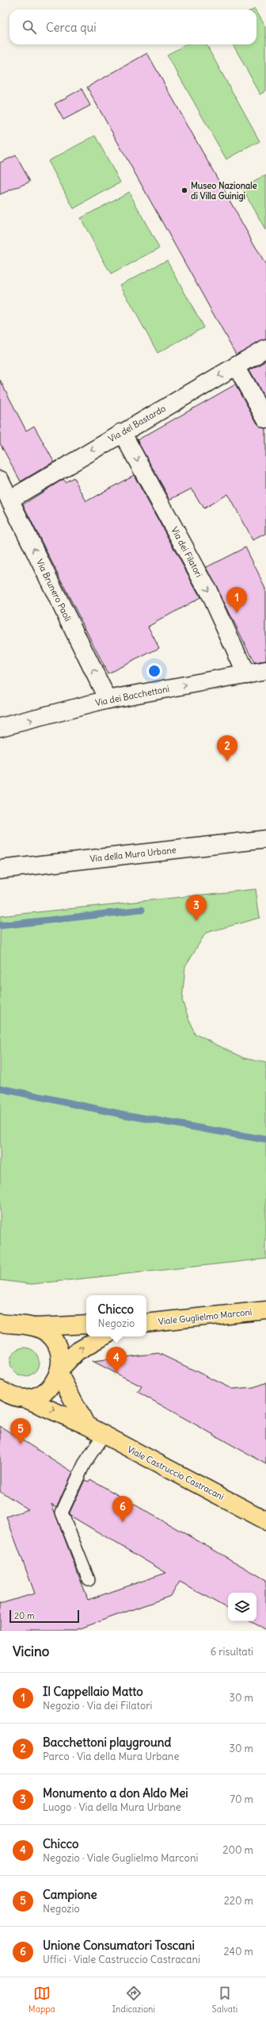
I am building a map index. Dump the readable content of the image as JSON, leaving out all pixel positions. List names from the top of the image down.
{
  "streets": {
    "main road": ["Viale Guglielmo Marconi", "Viale Castruccio Castracani"],
    "street": [
      "Via del Bastardo",
      "Via dei Filatori",
      "Via Brunero Paoli",
      "Via dei Bacchettoni",
      "Via della Mura Urbane"
    ]
  },
  "crossings": [
    ["Via del Bastardo", "Via dei Filatori"],
    ["Via del Bastardo", "Via Brunero Paoli"],
    ["Via dei Filatori", "Via dei Bacchettoni"],
    ["Via Brunero Paoli", "Via dei Bacchettoni"]
  ],
  "one_way": [
    "Via del Bastardo",
    "Via dei Filatori",
    "Via Brunero Paoli",
    "Via dei Bacchettoni"
  ],
  "places": ["Museo Nazionale di Villa Guinigi"],
  "scale_bar": "20 m",
  "page": {
    "search": "Cerca qui",
    "pins": [
      "1",
      "2",
      "3",
      "4",
      "5",
      "6"
    ],
    "popup": ["Chicco", "Negozio"],
    "scale": "20 m",
    "heading": ["Vicino", "6 risultati"],
    "list": [
      {
        "mark": "1",
        "name": "Il Cappellaio Matto",
        "note": "Negozio · Via dei Filatori",
        "value": "30 m"
      },
      {
        "mark": "2",
        "name": "Bacchettoni playground",
        "note": "Parco · Via della Mura Urbane",
        "value": "30 m"
      },
      {
        "mark": "3",
        "name": "Monumento a don Aldo Mei",
        "note": "Luogo · Via della Mura Urbane",
        "value": "70 m"
      },
      {
        "mark": "4",
        "name": "Chicco",
        "note": "Negozio · Viale Guglielmo Marconi",
        "value": "200 m"
      },
      {
        "mark": "5",
        "name": "Campione",
        "note": "Negozio",
        "value": "220 m"
      },
      {
        "mark": "6",
        "name": "Unione Consumatori Toscani",
        "note": "Uffici · Viale Castruccio Castracani",
        "value": "240 m"
      }
    ],
    "nav": ["Mappa", "Indicazioni", "Salvati"]
  }
}
